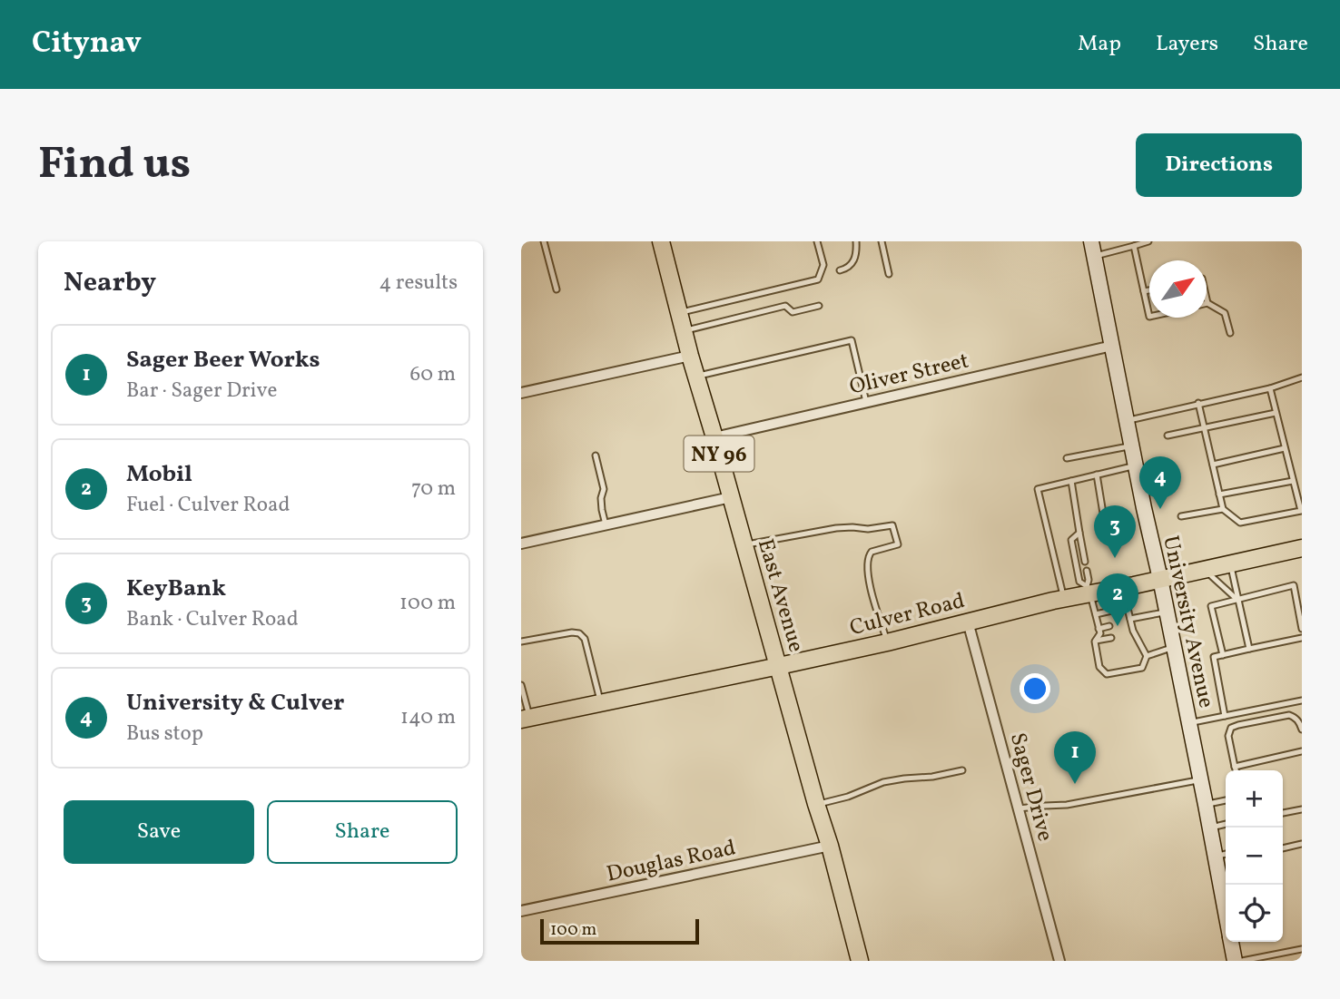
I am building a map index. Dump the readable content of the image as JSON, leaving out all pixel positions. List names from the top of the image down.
{
  "streets": {
    "main road": [
      "NY 96",
      "East Avenue",
      "Culver Road",
      "University Avenue"
    ],
    "street": ["Oliver Street", "Sager Drive", "Douglas Road"]
  },
  "crossings": [
    ["Oliver Street", "East Avenue"],
    ["Oliver Street", "University Avenue"],
    ["East Avenue", "Culver Road"],
    ["East Avenue", "Douglas Road"],
    ["Culver Road", "University Avenue"],
    ["Culver Road", "Sager Drive"]
  ],
  "scale_bar": "100 m",
  "north": "top right",
  "page": {
    "header": "Citynav",
    "nav": ["Map", "Layers", "Share"],
    "buttons": [
      "Directions",
      ["Save", "Share"]
    ],
    "title": "Find us",
    "heading": ["Nearby", "4 results"],
    "list": [
      {
        "mark": "1",
        "name": "Sager Beer Works",
        "note": "Bar · Sager Drive",
        "value": "60 m"
      },
      {
        "mark": "2",
        "name": "Mobil",
        "note": "Fuel · Culver Road",
        "value": "70 m"
      },
      {
        "mark": "3",
        "name": "KeyBank",
        "note": "Bank · Culver Road",
        "value": "100 m"
      },
      {
        "mark": "4",
        "name": "University & Culver",
        "note": "Bus stop",
        "value": "140 m"
      }
    ],
    "pins": [
      "4",
      "3",
      "2",
      "1"
    ],
    "map_buttons": ["+", "−"],
    "scale": "100 m"
  }
}
